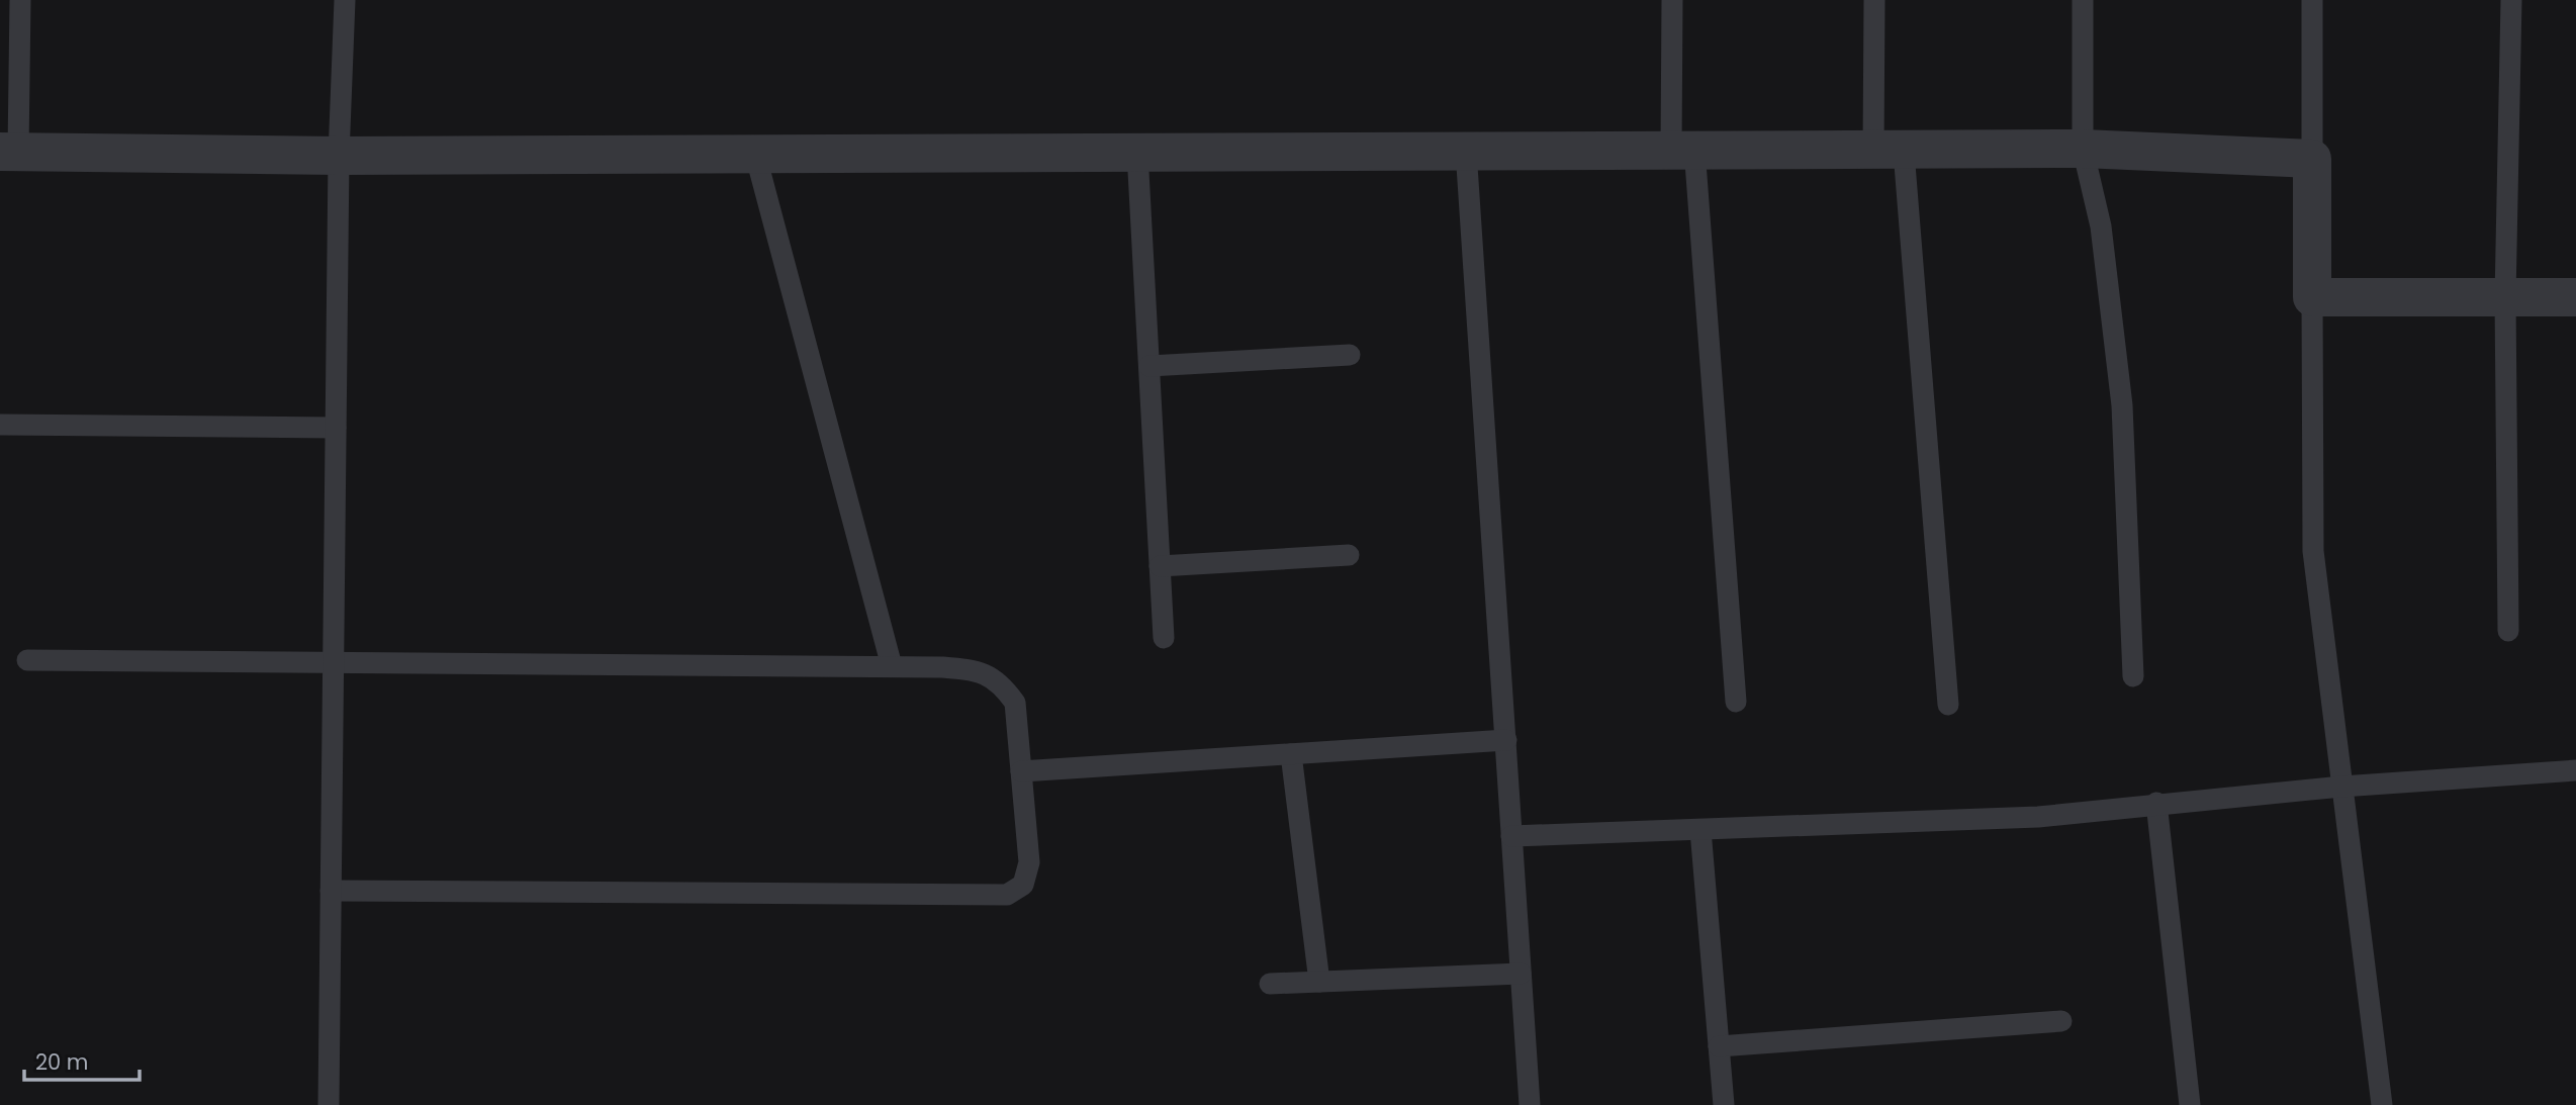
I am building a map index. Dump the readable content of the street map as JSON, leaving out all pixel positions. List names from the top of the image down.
{
  "scale_bar": "20 m"
}
